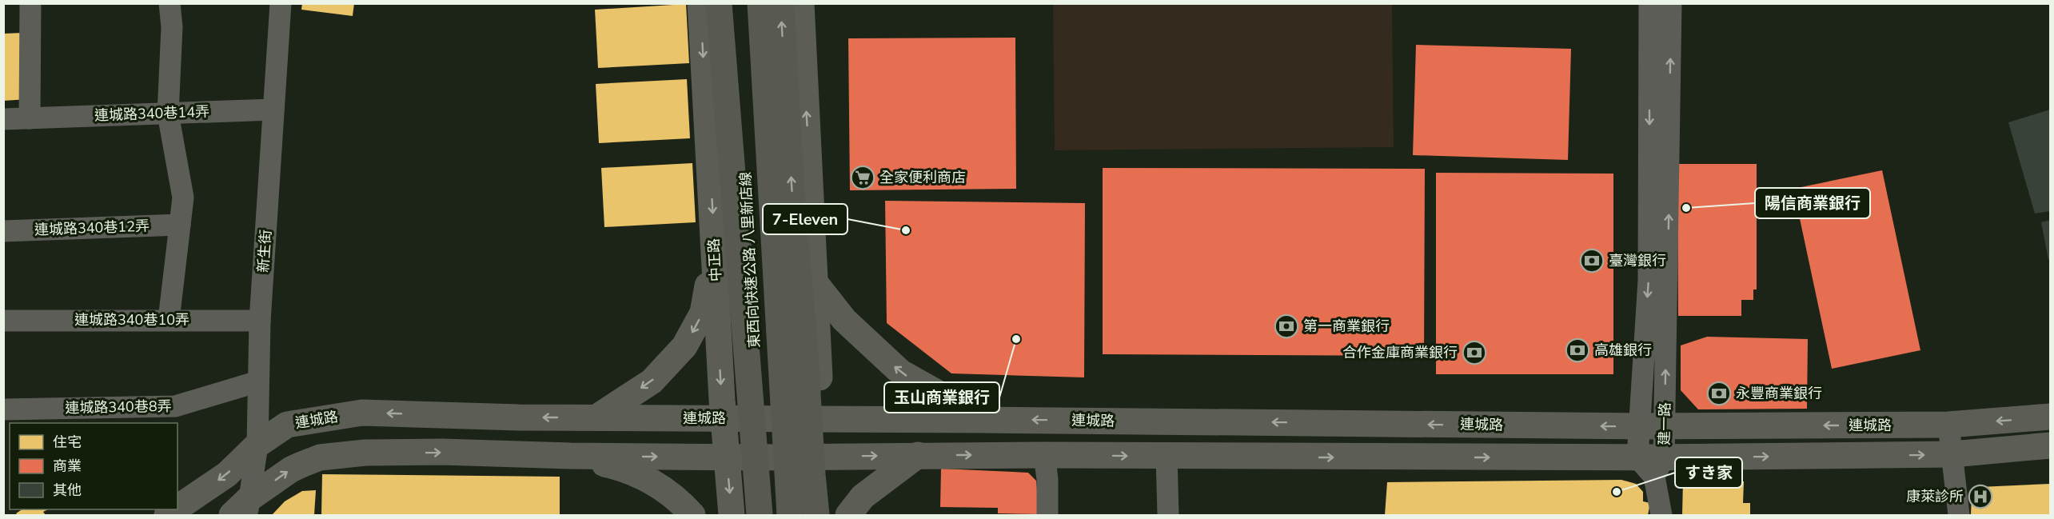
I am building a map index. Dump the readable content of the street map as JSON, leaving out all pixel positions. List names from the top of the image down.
{
  "streets": {
    "highway": ["東西向快速公路 八里新店線"],
    "main road": ["中正路", "連城路"],
    "street": [
      "連城路340巷14弄",
      "連城路340巷12弄",
      "新生街",
      "連城路340巷10弄",
      "連城路340巷8弄",
      "建一路"
    ]
  },
  "crossings": [
    ["連城路340巷14弄", "新生街"],
    ["新生街", "連城路340巷10弄"],
    ["新生街", "連城路340巷8弄"],
    ["新生街", "連城路"],
    ["中正路", "連城路"],
    ["連城路", "建一路"]
  ],
  "places": {
    "supermarket": ["全家便利商店"],
    "other": [
      "陽信商業銀行",
      "7-Eleven",
      "玉山商業銀行",
      "すき家"
    ],
    "bank": [
      "臺灣銀行",
      "第一商業銀行",
      "高雄銀行",
      "合作金庫商業銀行",
      "永豐商業銀行"
    ],
    "hospital": ["康萊診所"]
  },
  "legend": ["住宅", "商業", "其他"]
}
